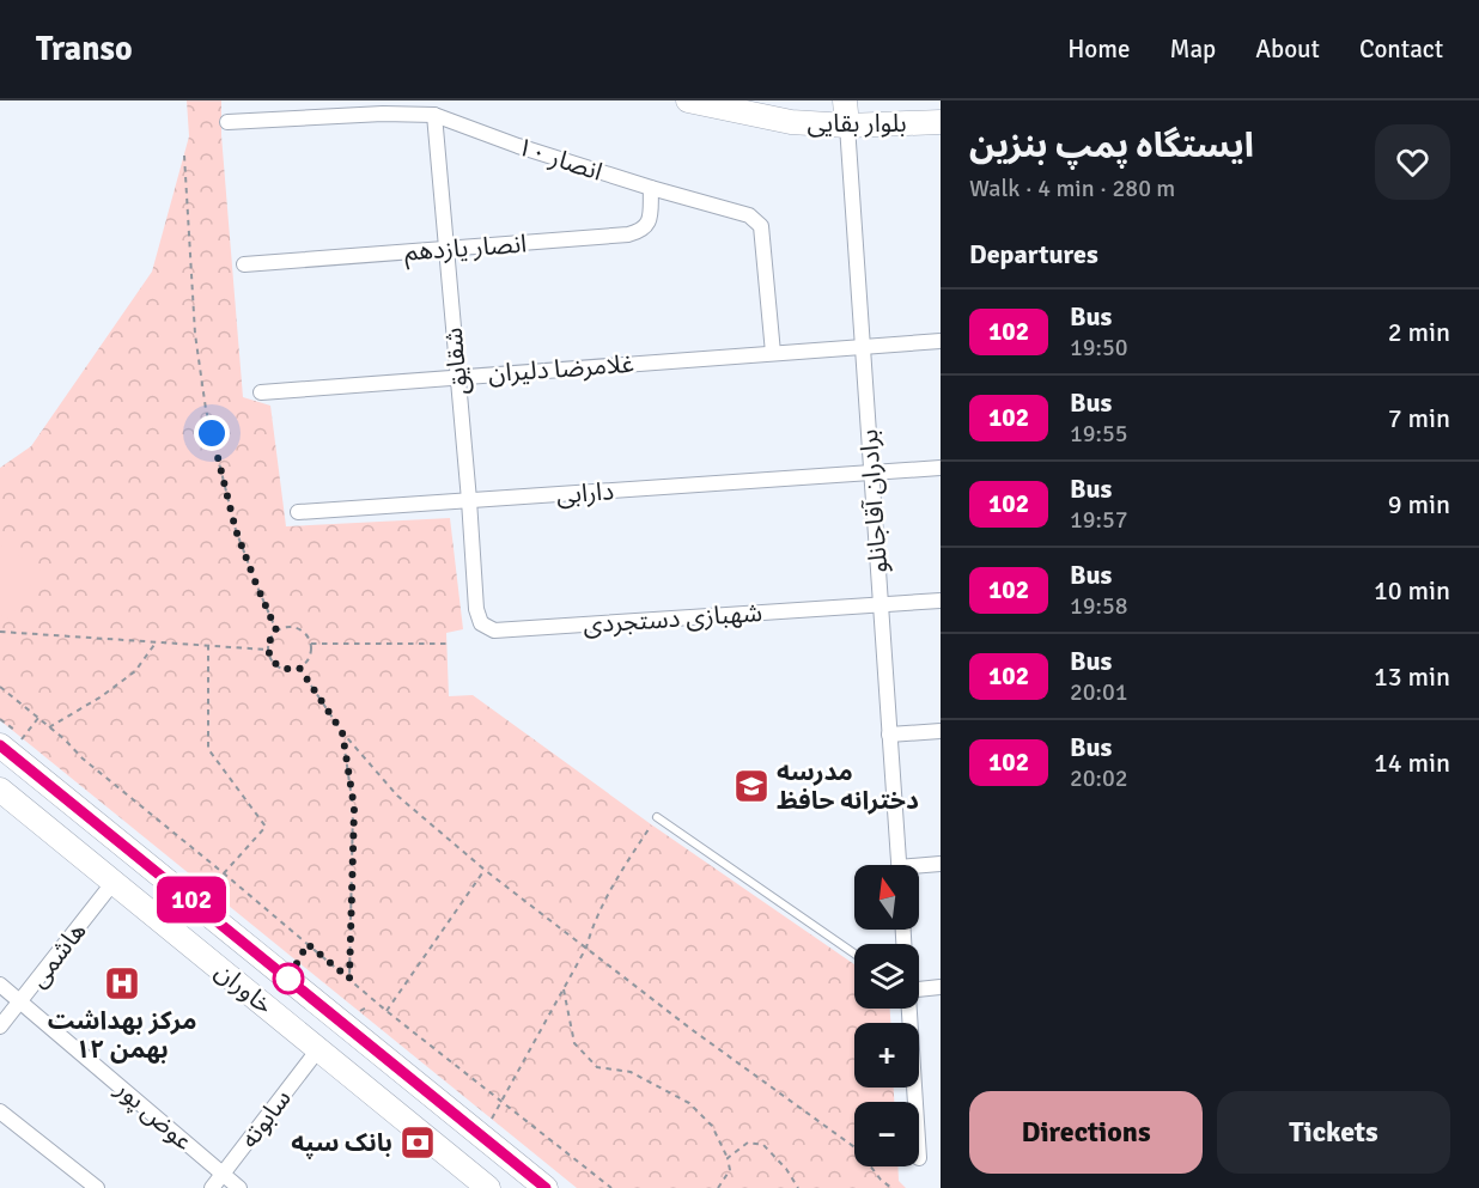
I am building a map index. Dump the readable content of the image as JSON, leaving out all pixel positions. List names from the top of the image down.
{
  "streets": {
    "main road": ["بلوار بقایی", "خاوران"],
    "street": [
      "انصار ۱۰",
      "انصار یازدهم",
      "شقایق",
      "غلامرضا دلیران",
      "دارابی",
      "برادران آقاجانلو",
      "شهبازی دستجردی",
      "هاشمی",
      "عوض پور",
      "سابوته"
    ]
  },
  "crossings": [
    ["بلوار بقایی", "برادران آقاجانلو"],
    ["انصار ۱۰", "انصار یازدهم"],
    ["انصار ۱۰", "شقایق"],
    ["انصار ۱۰", "غلامرضا دلیران"],
    ["انصار یازدهم", "شقایق"],
    ["شقایق", "غلامرضا دلیران"],
    ["شقایق", "دارابی"],
    ["شقایق", "شهبازی دستجردی"],
    ["غلامرضا دلیران", "برادران آقاجانلو"],
    ["دارابی", "برادران آقاجانلو"],
    ["برادران آقاجانلو", "شهبازی دستجردی"],
    ["هاشمی", "خاوران"],
    ["هاشمی", "عوض پور"],
    ["خاوران", "سابوته"],
    ["عوض پور", "سابوته"]
  ],
  "places": {
    "school or university": ["مدرسه دخترانه حافظ"],
    "hospital": ["مرکز بهداشت ۱۲ بهمن"],
    "bank": ["بانک سپه"]
  },
  "lines": ["bus line 102"],
  "north": "top",
  "page": {
    "header": "Transo",
    "nav": [
      "Home",
      "Map",
      "About",
      "Contact"
    ],
    "on_map": "102",
    "heading": [
      ["ایستگاه پمپ بنزین", "Walk · 4 min · 280 m"],
      "Departures"
    ],
    "list": [
      {
        "mark": "102",
        "name": "Bus",
        "note": "19:50",
        "value": "2 min"
      },
      {
        "mark": "102",
        "name": "Bus",
        "note": "19:55",
        "value": "7 min"
      },
      {
        "mark": "102",
        "name": "Bus",
        "note": "19:57",
        "value": "9 min"
      },
      {
        "mark": "102",
        "name": "Bus",
        "note": "19:58",
        "value": "10 min"
      },
      {
        "mark": "102",
        "name": "Bus",
        "note": "20:01",
        "value": "13 min"
      },
      {
        "mark": "102",
        "name": "Bus",
        "note": "20:02",
        "value": "14 min"
      }
    ],
    "map_buttons": ["+", "−"],
    "buttons": ["Directions", "Tickets"]
  }
}
